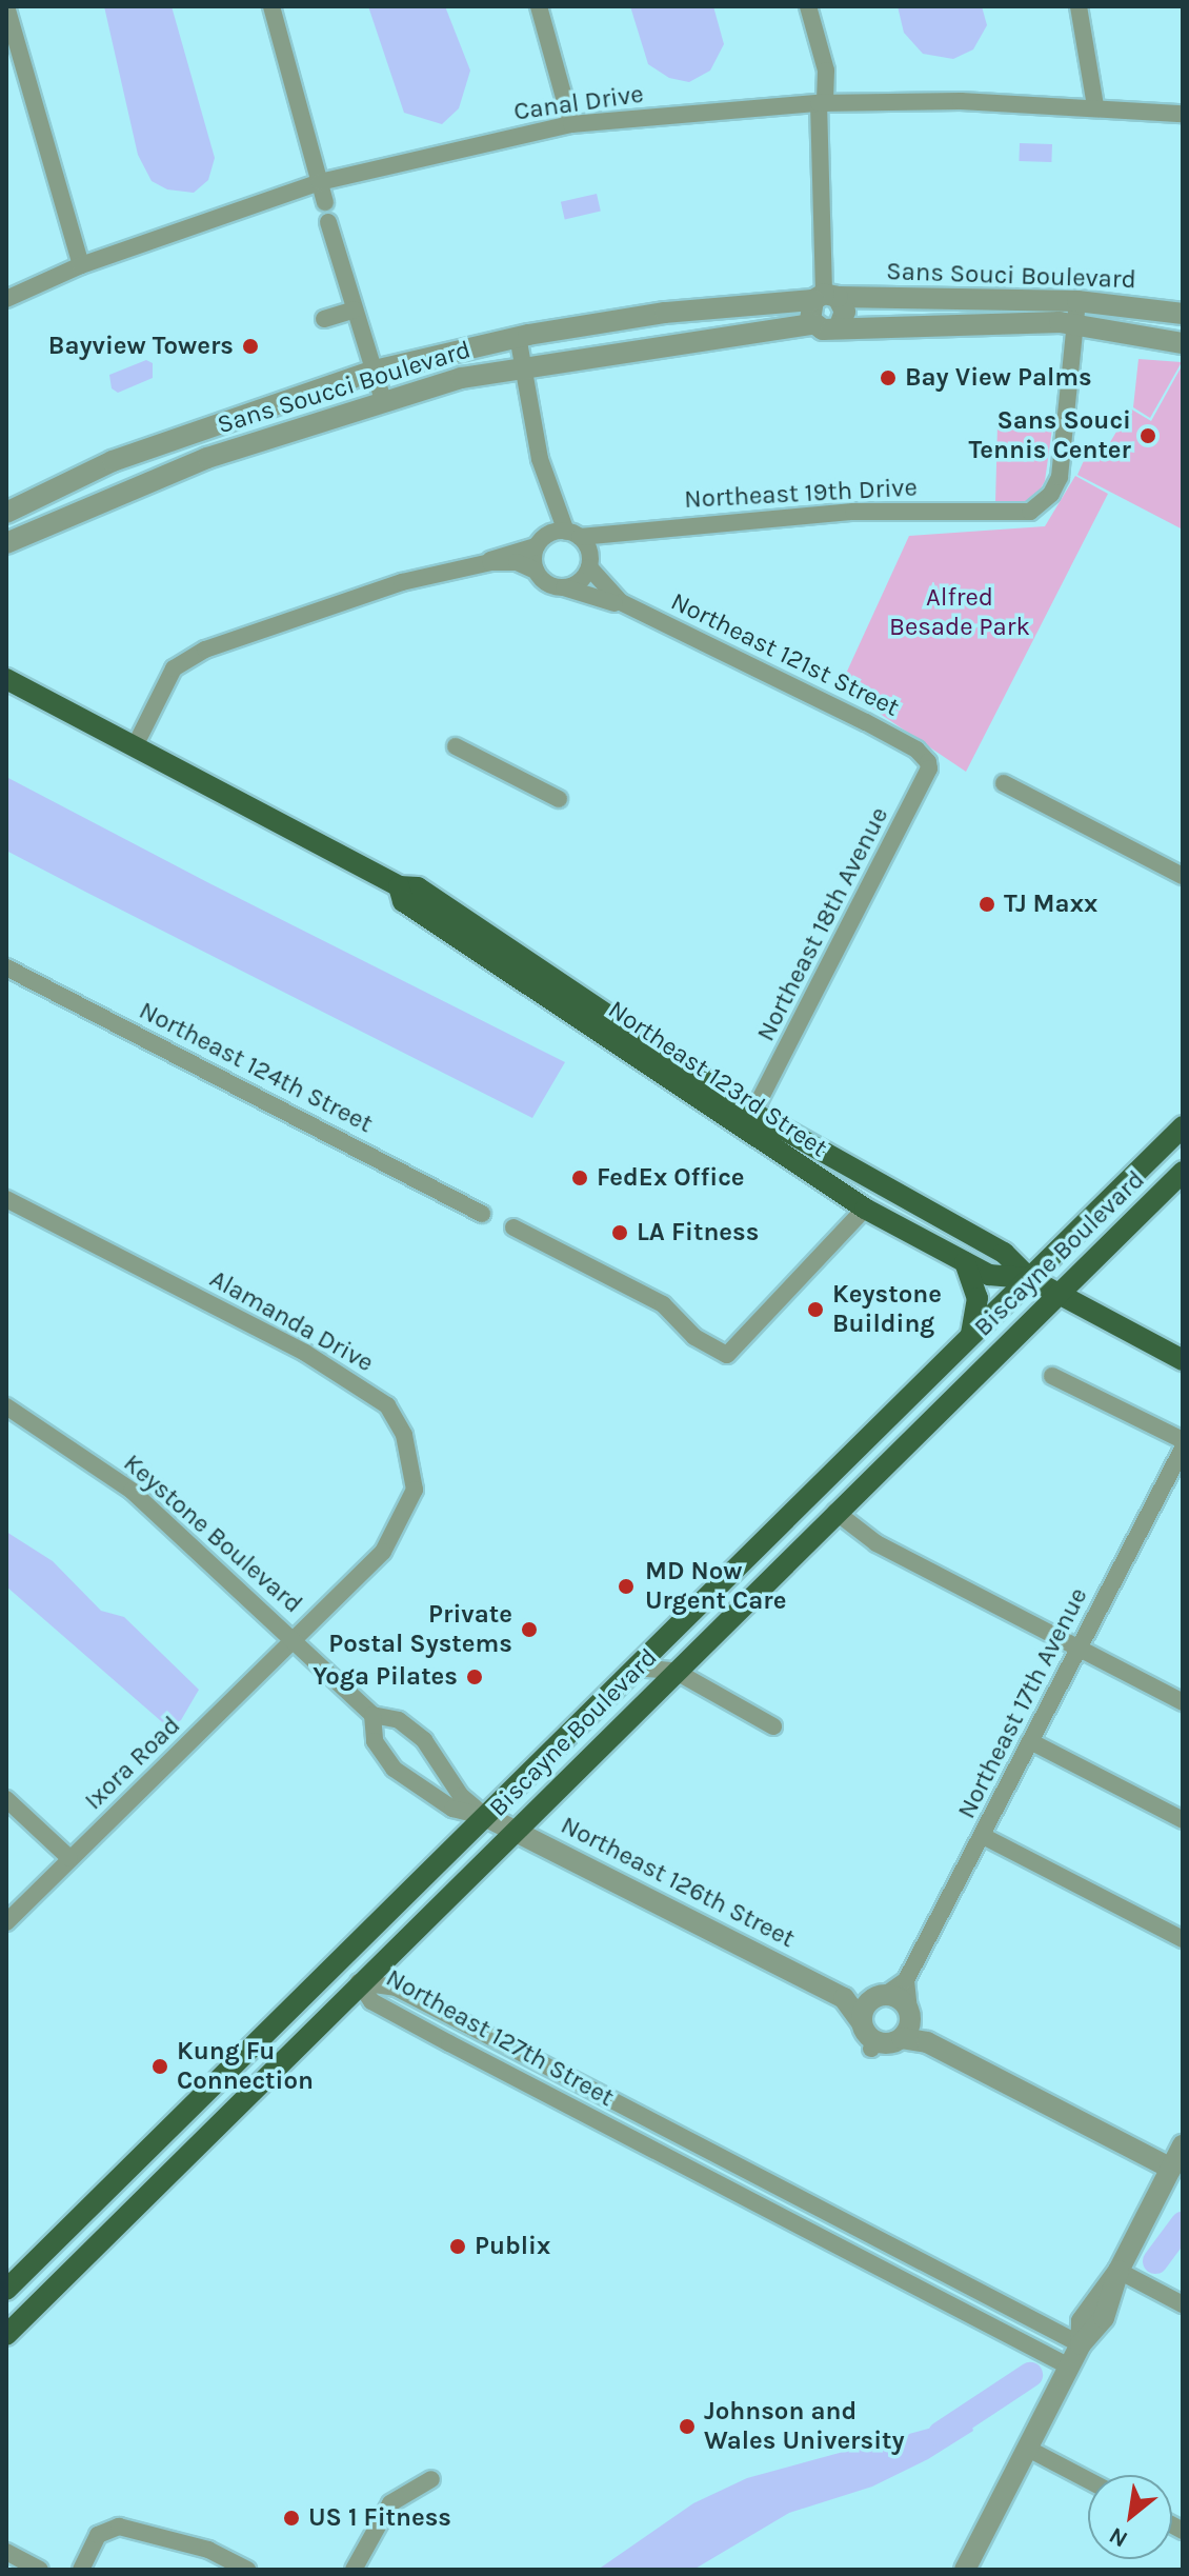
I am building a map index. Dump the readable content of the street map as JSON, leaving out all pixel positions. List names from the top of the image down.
{
  "streets": {
    "main road": ["Northeast 123rd Street", "Biscayne Boulevard"],
    "street": [
      "Canal Drive",
      "Sans Souci Boulevard",
      "Sans Soucci Boulevard",
      "Northeast 19th Drive",
      "Northeast 121st Street",
      "Northeast 18th Avenue",
      "Northeast 124th Street",
      "Alamanda Drive",
      "Keystone Boulevard",
      "Northeast 17th Avenue",
      "Ixora Road",
      "Northeast 126th Street",
      "Northeast 127th Street"
    ]
  },
  "crossings": [
    ["Sans Souci Boulevard", "Sans Soucci Boulevard"],
    ["Sans Souci Boulevard", "Northeast 19th Drive"],
    ["Northeast 19th Drive", "Northeast 121st Street"],
    ["Northeast 121st Street", "Northeast 18th Avenue"],
    ["Northeast 18th Avenue", "Northeast 123rd Street"],
    ["Northeast 123rd Street", "Biscayne Boulevard"],
    ["Biscayne Boulevard", "Keystone Boulevard"],
    ["Biscayne Boulevard", "Northeast 126th Street"],
    ["Biscayne Boulevard", "Northeast 127th Street"],
    ["Alamanda Drive", "Keystone Boulevard"],
    ["Alamanda Drive", "Ixora Road"],
    ["Keystone Boulevard", "Ixora Road"],
    ["Keystone Boulevard", "Northeast 126th Street"],
    ["Northeast 17th Avenue", "Northeast 126th Street"]
  ],
  "parks": ["Alfred Besade Park"],
  "places": [
    "Bayview Towers",
    "Bay View Palms",
    "Sans Souci Tennis Center",
    "TJ Maxx",
    "FedEx Office",
    "LA Fitness",
    "Keystone Building",
    "MD Now Urgent Care",
    "Private Postal Systems",
    "Yoga Pilates",
    "Kung Fu Connection",
    "Publix",
    "Johnson and Wales University",
    "US 1 Fitness"
  ],
  "north": "bottom left"
}
